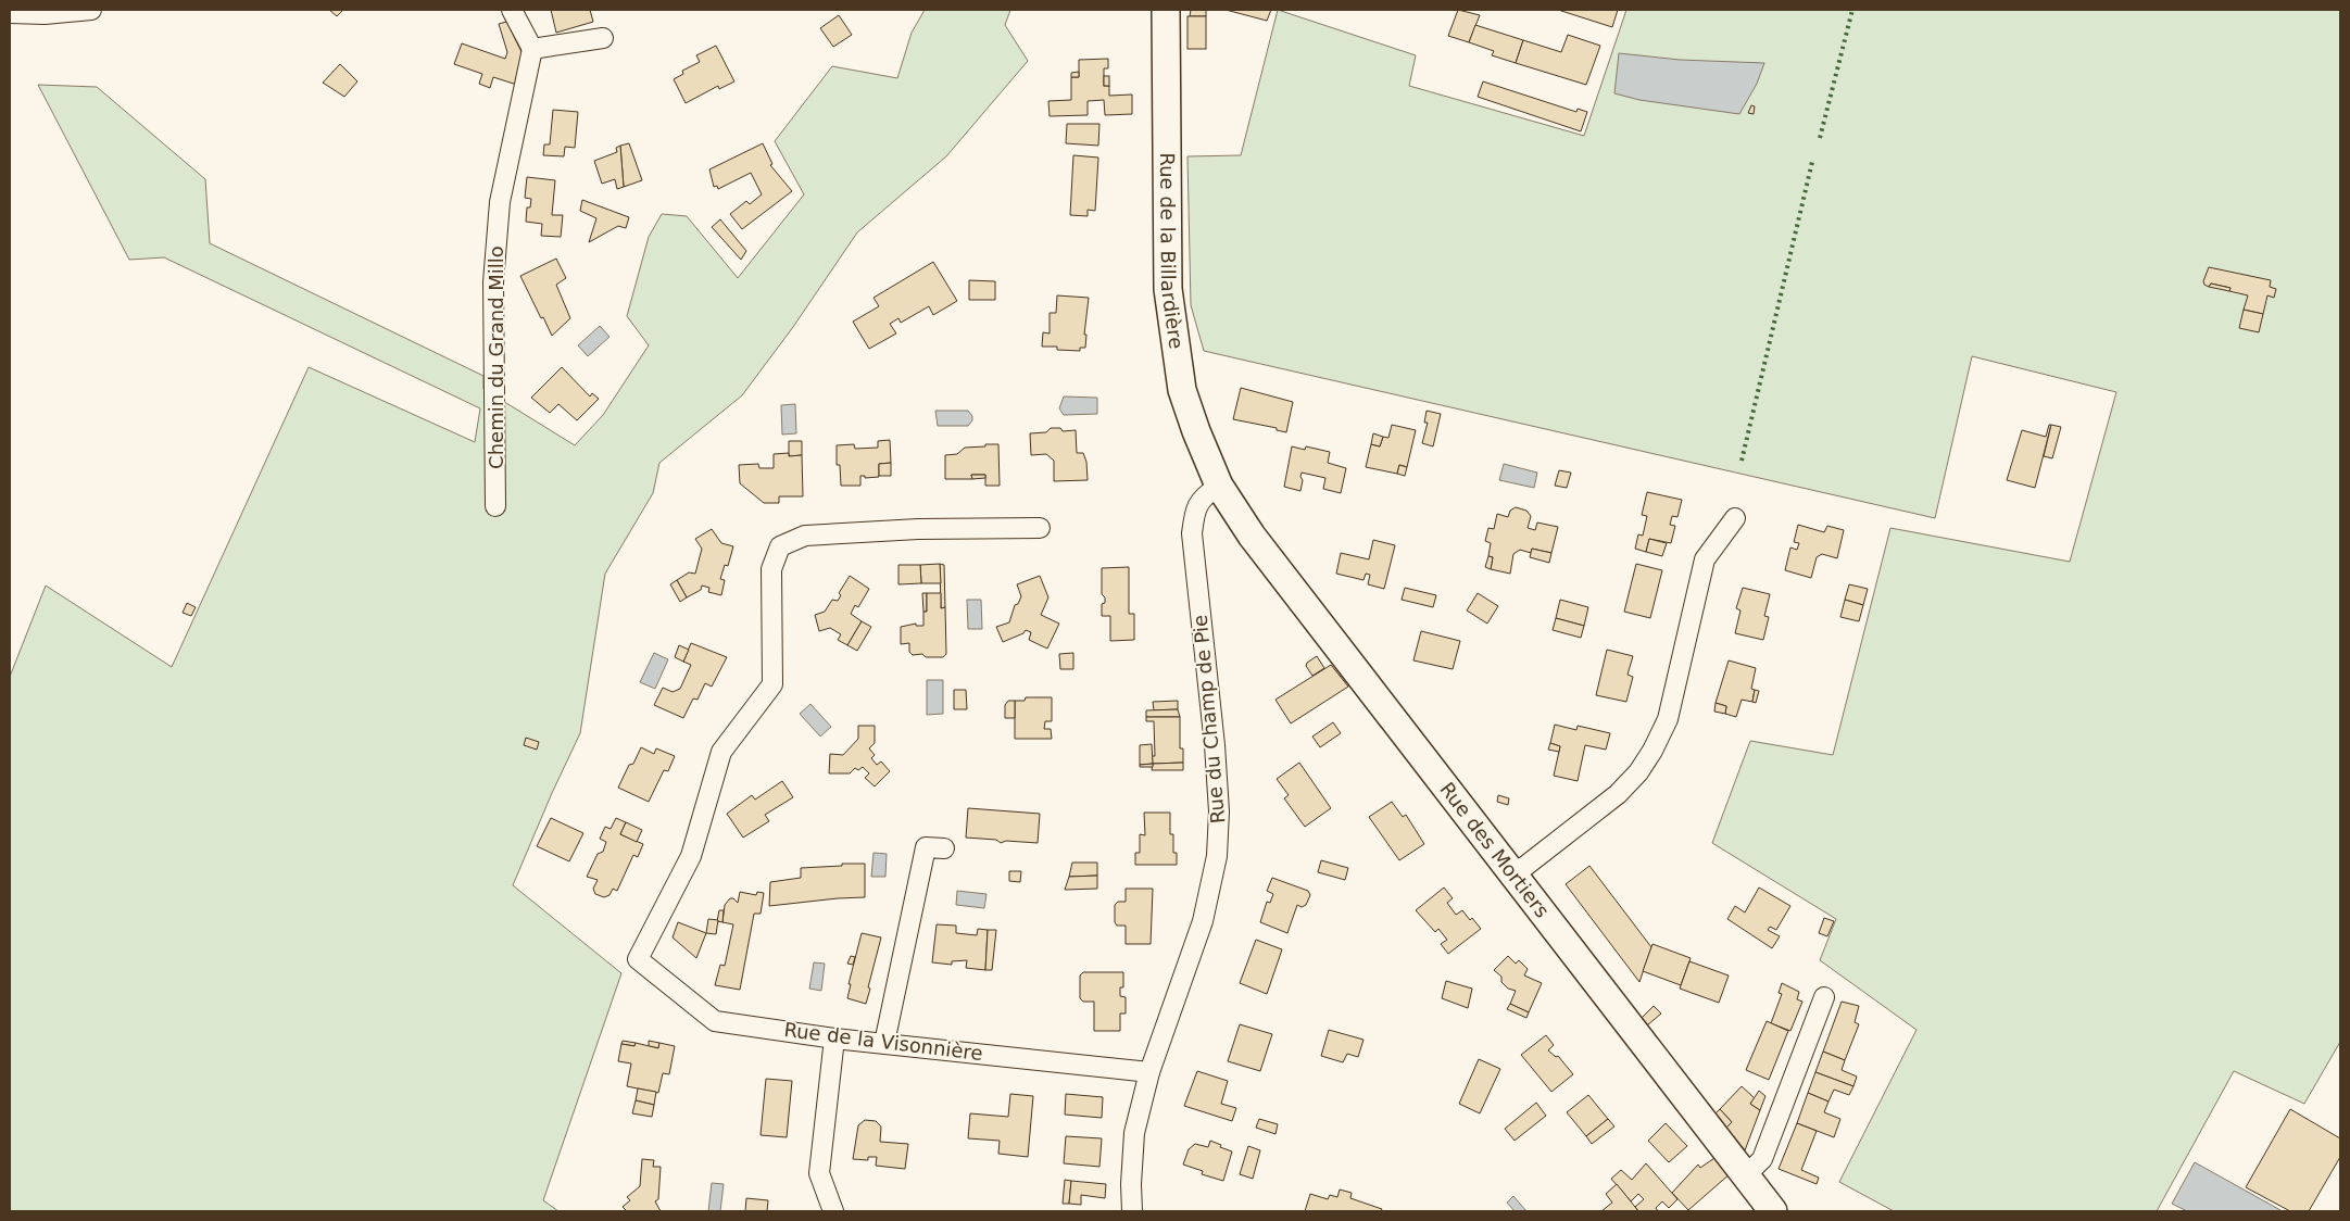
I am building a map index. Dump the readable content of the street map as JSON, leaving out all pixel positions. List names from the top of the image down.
{
  "streets": {
    "street": [
      "Rue de la Billardière",
      "Chemin du Grand Millo",
      "Rue du Champ de Pie",
      "Rue des Mortiers",
      "Rue de la Visonnière"
    ]
  },
  "crossings": [
    ["Rue de la Billardière", "Rue du Champ de Pie"],
    ["Rue de la Billardière", "Rue des Mortiers"],
    ["Rue du Champ de Pie", "Rue des Mortiers"],
    ["Rue du Champ de Pie", "Rue de la Visonnière"]
  ]
}
